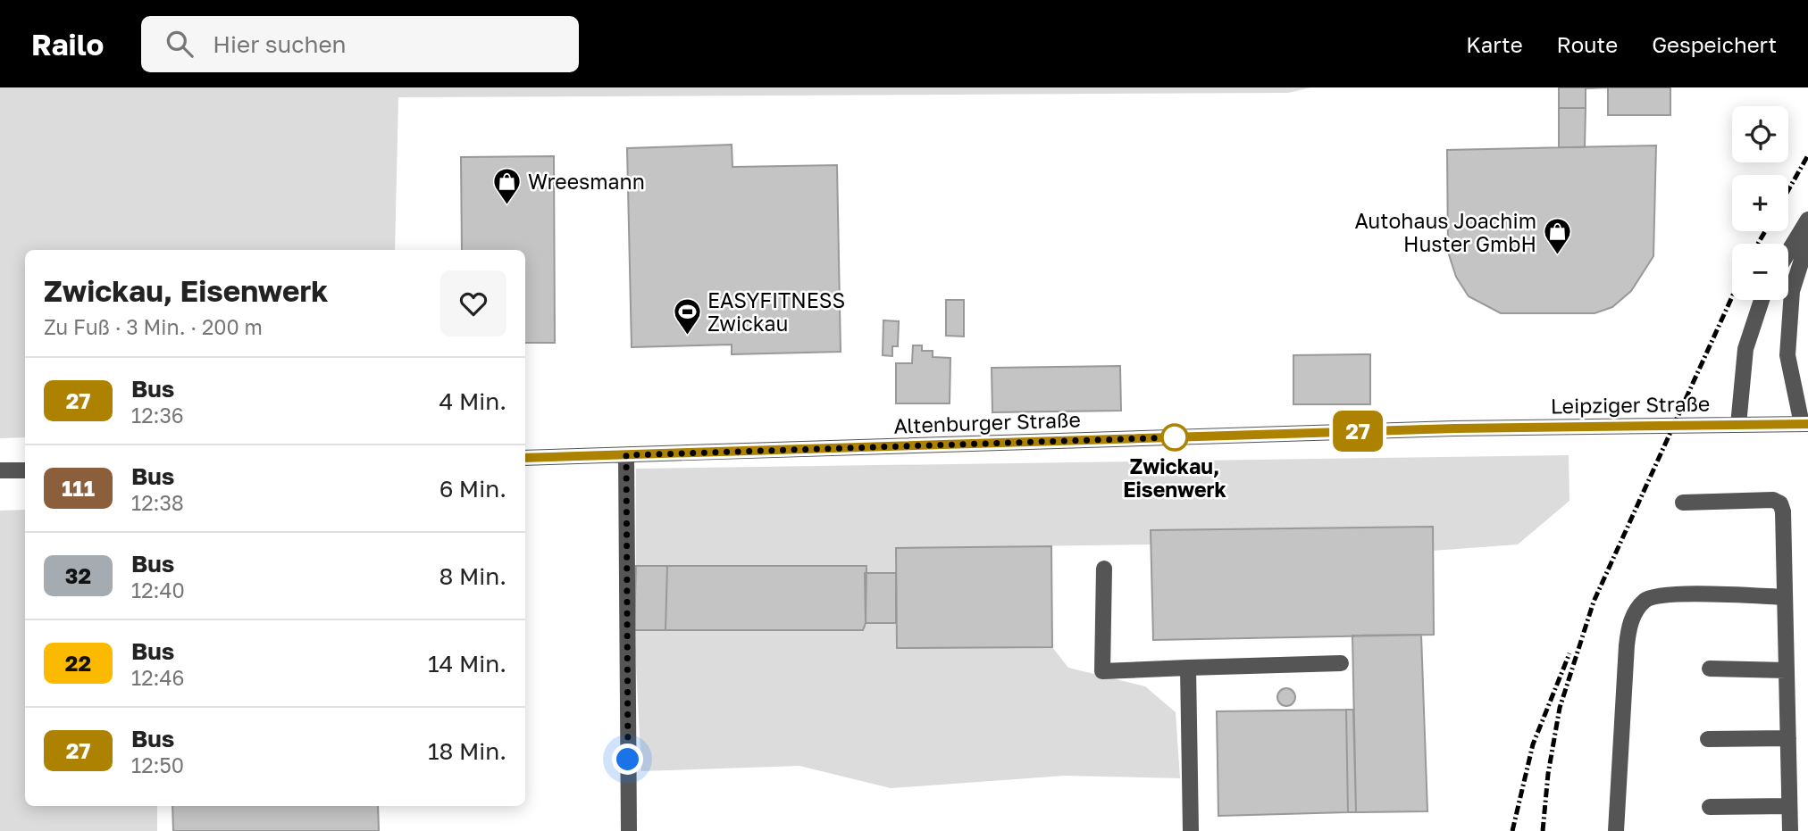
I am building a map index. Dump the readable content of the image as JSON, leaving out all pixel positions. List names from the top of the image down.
{
  "streets": {
    "street": ["Leipziger Straße", "Altenburger Straße"]
  },
  "crossings": [
    ["Leipziger Straße", "Altenburger Straße"]
  ],
  "places": {
    "shop": ["Wreesmann", "Autohaus Joachim Huster GmbH"],
    "sports": ["EASYFITNESS Zwickau"],
    "other": ["Zwickau, Eisenwerk"]
  },
  "lines": ["bus line 27"],
  "page": {
    "header": "Railo",
    "search": "Hier suchen",
    "nav": ["Karte", "Route", "Gespeichert"],
    "on_map": "27",
    "map_buttons": ["+", "−"],
    "heading": ["Zwickau, Eisenwerk", "Zu Fuß · 3 Min. · 200 m"],
    "list": [
      {
        "mark": "27",
        "name": "Bus",
        "note": "12:36",
        "value": "4 Min."
      },
      {
        "mark": "111",
        "name": "Bus",
        "note": "12:38",
        "value": "6 Min."
      },
      {
        "mark": "32",
        "name": "Bus",
        "note": "12:40",
        "value": "8 Min."
      },
      {
        "mark": "22",
        "name": "Bus",
        "note": "12:46",
        "value": "14 Min."
      },
      {
        "mark": "27",
        "name": "Bus",
        "note": "12:50",
        "value": "18 Min."
      }
    ]
  }
}
